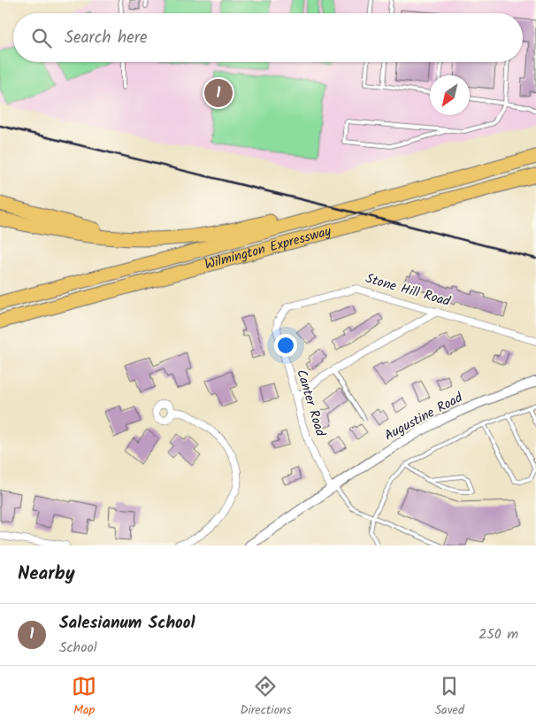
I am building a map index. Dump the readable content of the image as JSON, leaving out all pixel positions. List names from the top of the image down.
{
  "streets": {
    "highway": ["Wilmington Expressway"],
    "street": ["Stone Hill Road", "Canter Road", "Augustine Road"]
  },
  "crossings": [
    ["Stone Hill Road", "Canter Road"],
    ["Canter Road", "Augustine Road"]
  ],
  "north": "bottom left",
  "page": {
    "search": "Search here",
    "pins": "1",
    "heading": "Nearby",
    "list": [
      {
        "mark": "1",
        "name": "Salesianum School",
        "note": "School",
        "value": "250 m"
      }
    ],
    "nav": ["Map", "Directions", "Saved"]
  }
}
